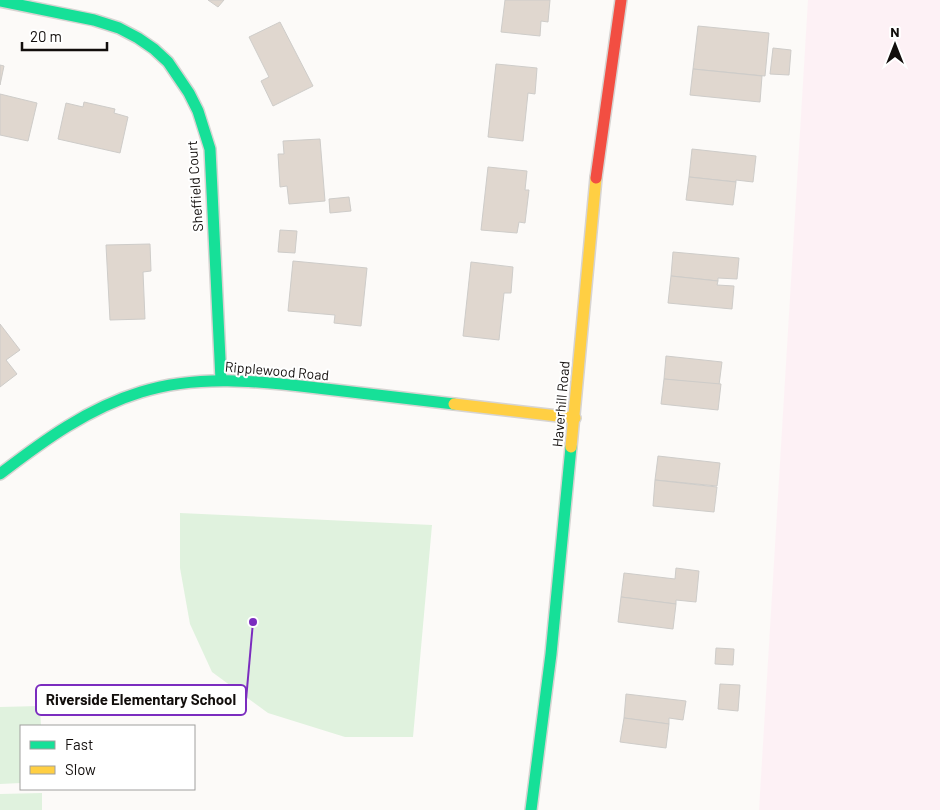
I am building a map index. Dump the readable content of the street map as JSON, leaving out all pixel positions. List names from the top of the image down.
{
  "streets": {
    "street": ["Sheffield Court", "Ripplewood Road", "Haverhill Road"]
  },
  "crossings": [
    ["Sheffield Court", "Ripplewood Road"],
    ["Ripplewood Road", "Haverhill Road"]
  ],
  "places": ["Riverside Elementary School"],
  "legend": ["Fast", "Slow"],
  "scale_bar": "20 m",
  "north": "top"
}
